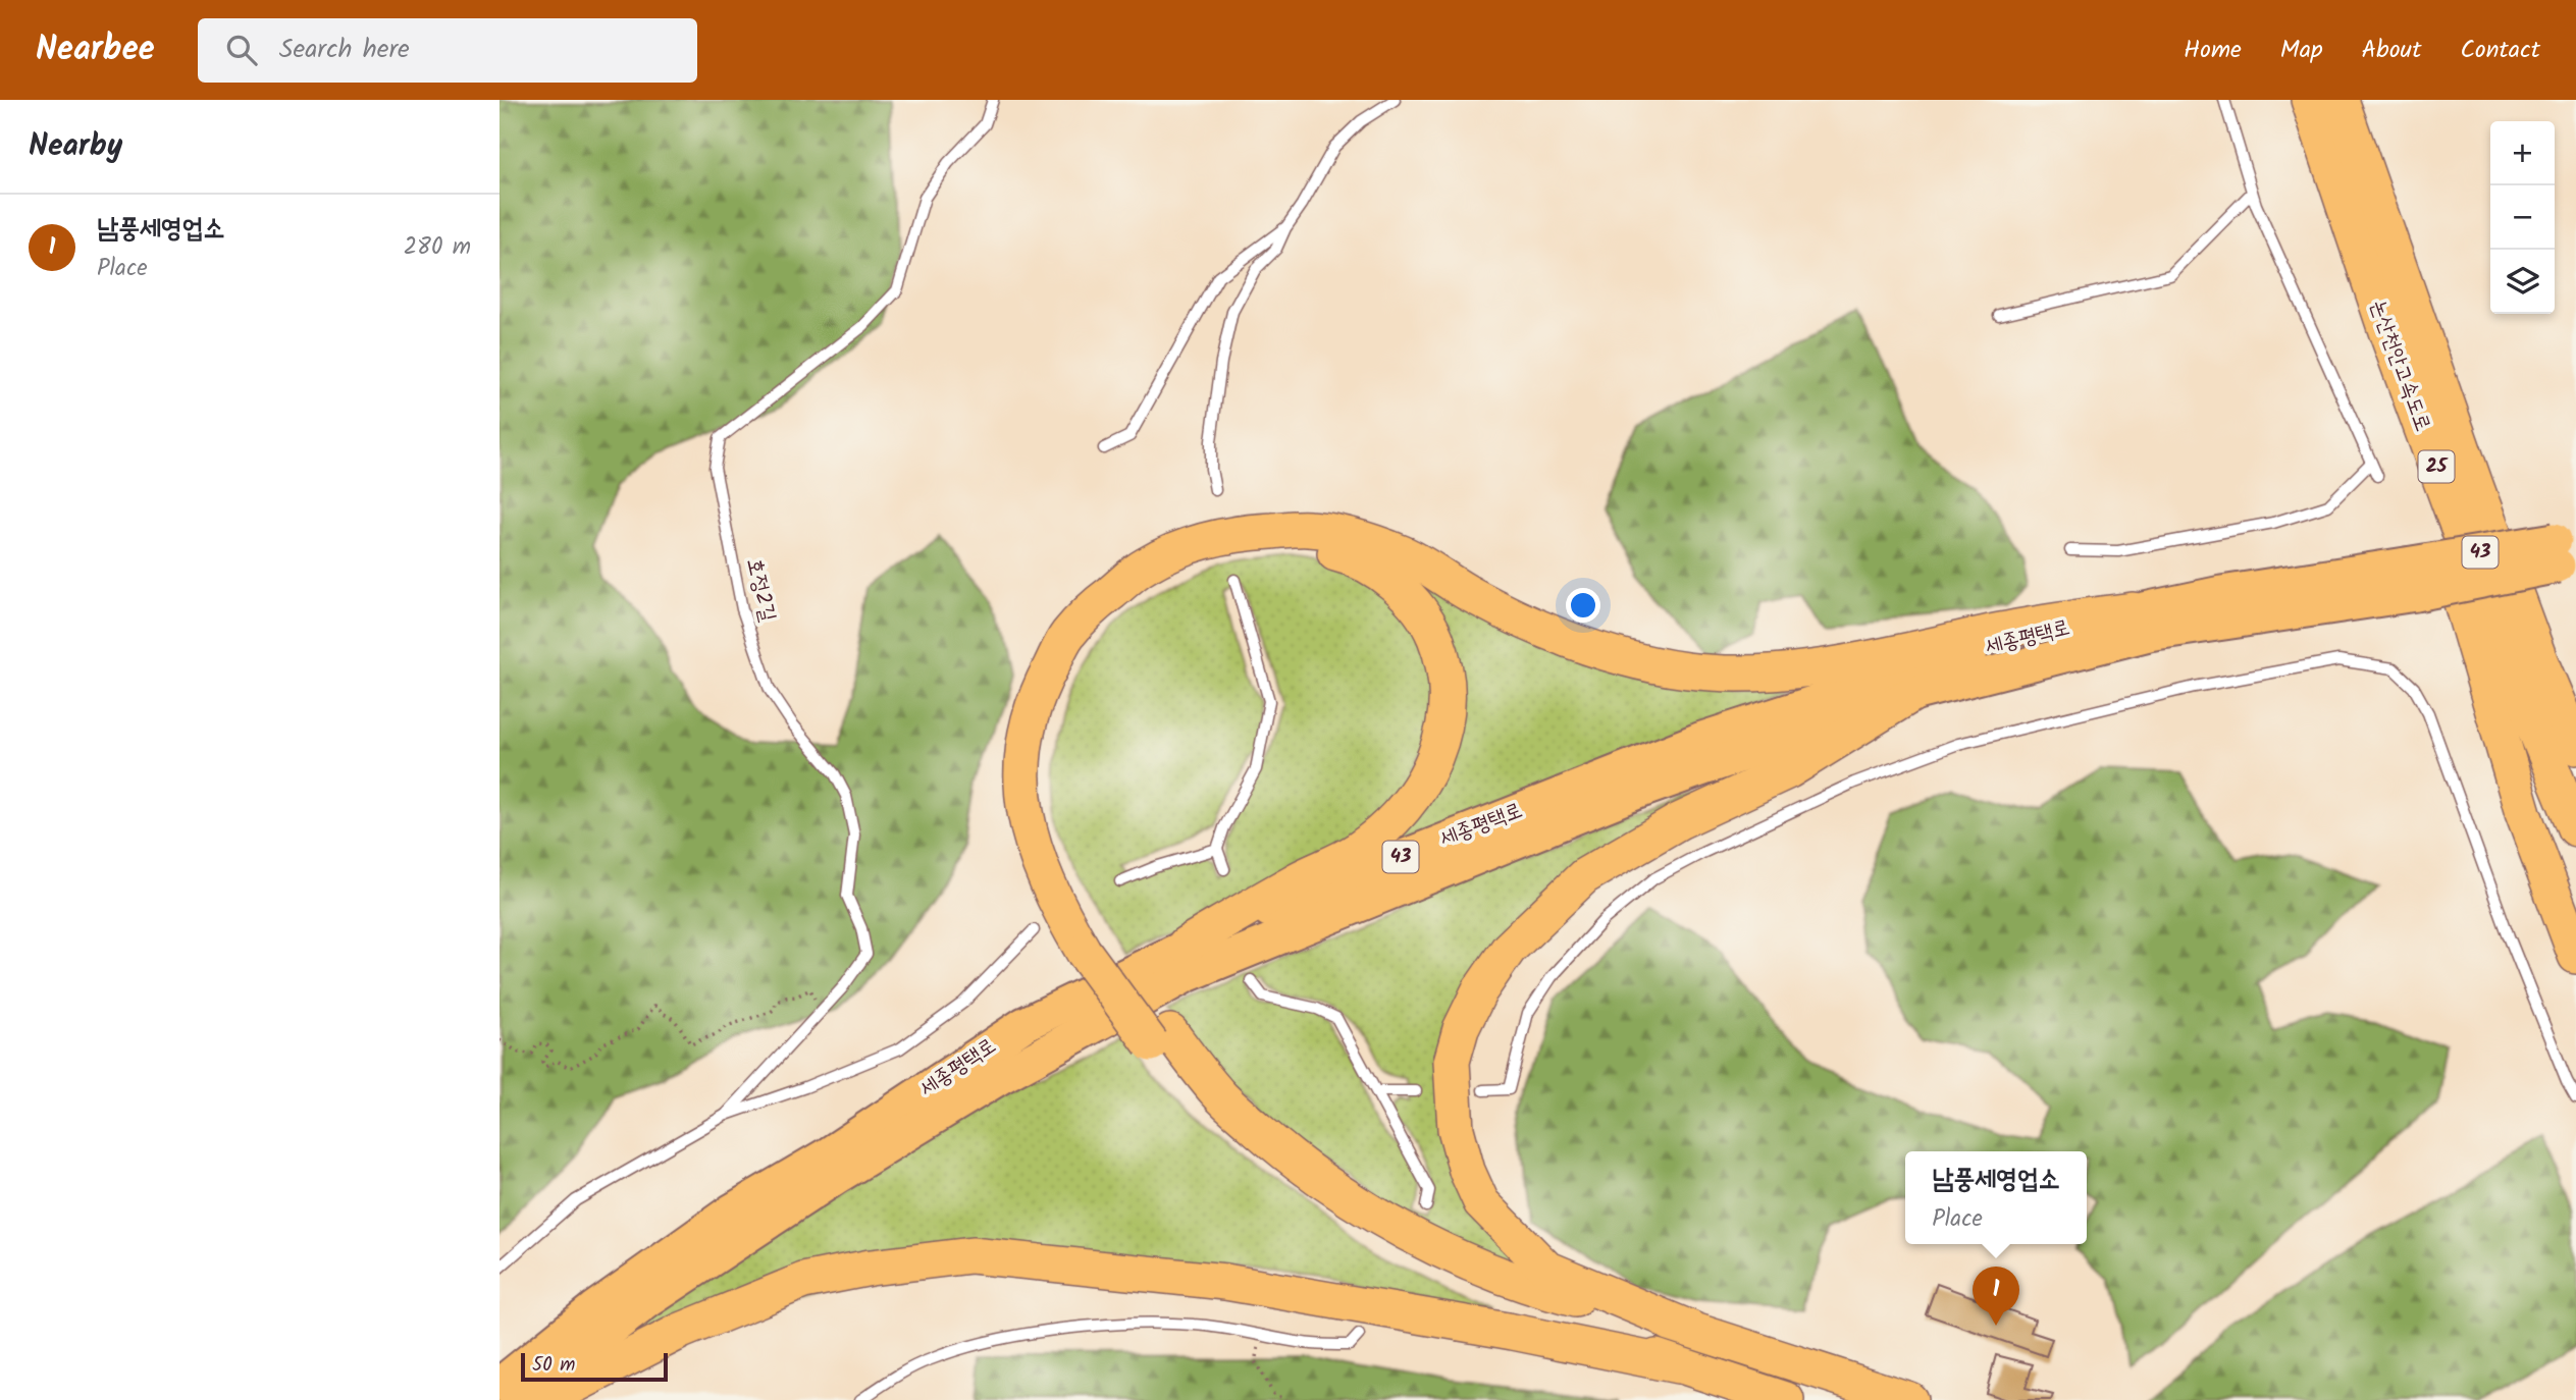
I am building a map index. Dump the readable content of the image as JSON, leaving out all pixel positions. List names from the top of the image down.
{
  "streets": {
    "highway": [
      "논산천안고속도로",
      "25",
      "43",
      "세종평택로"
    ],
    "lane": ["호정2길"]
  },
  "scale_bar": "50 m",
  "page": {
    "header": "Nearbee",
    "search": "Search here",
    "nav": [
      "Home",
      "Map",
      "About",
      "Contact"
    ],
    "heading": "Nearby",
    "map_buttons": ["+", "−"],
    "list": [
      {
        "mark": "1",
        "name": "남풍세영업소",
        "note": "Place",
        "value": "280 m"
      }
    ],
    "popup": ["남풍세영업소", "Place"],
    "pins": "1",
    "scale": "50 m"
  }
}
